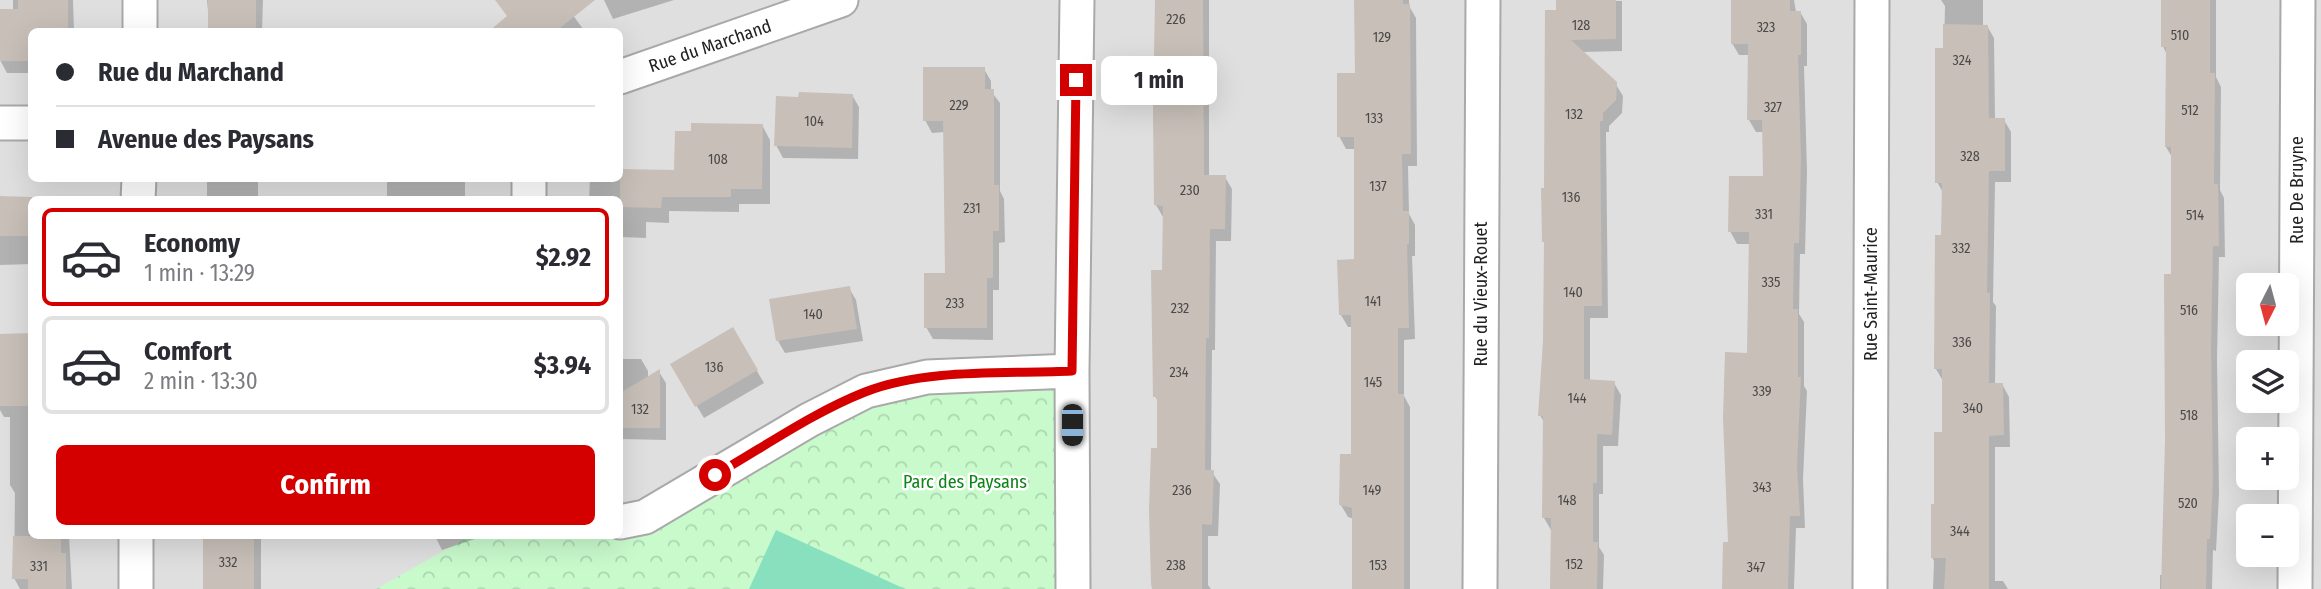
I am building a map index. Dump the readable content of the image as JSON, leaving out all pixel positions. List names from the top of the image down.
{
  "streets": {
    "street": [
      "Rue du Marchand",
      "Rue De Bruyne",
      "Rue du Vieux-Rouet",
      "Rue Saint-Maurice"
    ]
  },
  "parks": ["Parc des Paysans"],
  "house_numbers": [
    "226",
    "128",
    "323",
    "510",
    "129",
    "324",
    "229",
    "327",
    "512",
    "132",
    "133",
    "104",
    "328",
    "108",
    "137",
    "230",
    "136",
    "231",
    "331",
    "514",
    "332",
    "335",
    "140",
    "141",
    "233",
    "232",
    "516",
    "140",
    "336",
    "136",
    "234",
    "145",
    "339",
    "144",
    "340",
    "132",
    "518",
    "343",
    "236",
    "149",
    "148",
    "520",
    "344",
    "332",
    "152",
    "238",
    "153",
    "331",
    "347"
  ],
  "north": "bottom",
  "page": {
    "banner": ["Rue du Marchand", "Avenue des Paysans"],
    "bubble": "1 min",
    "list": [
      {
        "name": "Economy",
        "note": "1 min · 13:29",
        "value": "$2.92"
      },
      {
        "name": "Comfort",
        "note": "2 min · 13:30",
        "value": "$3.94"
      }
    ],
    "map_buttons": ["+", "−"],
    "buttons": "Confirm"
  }
}
